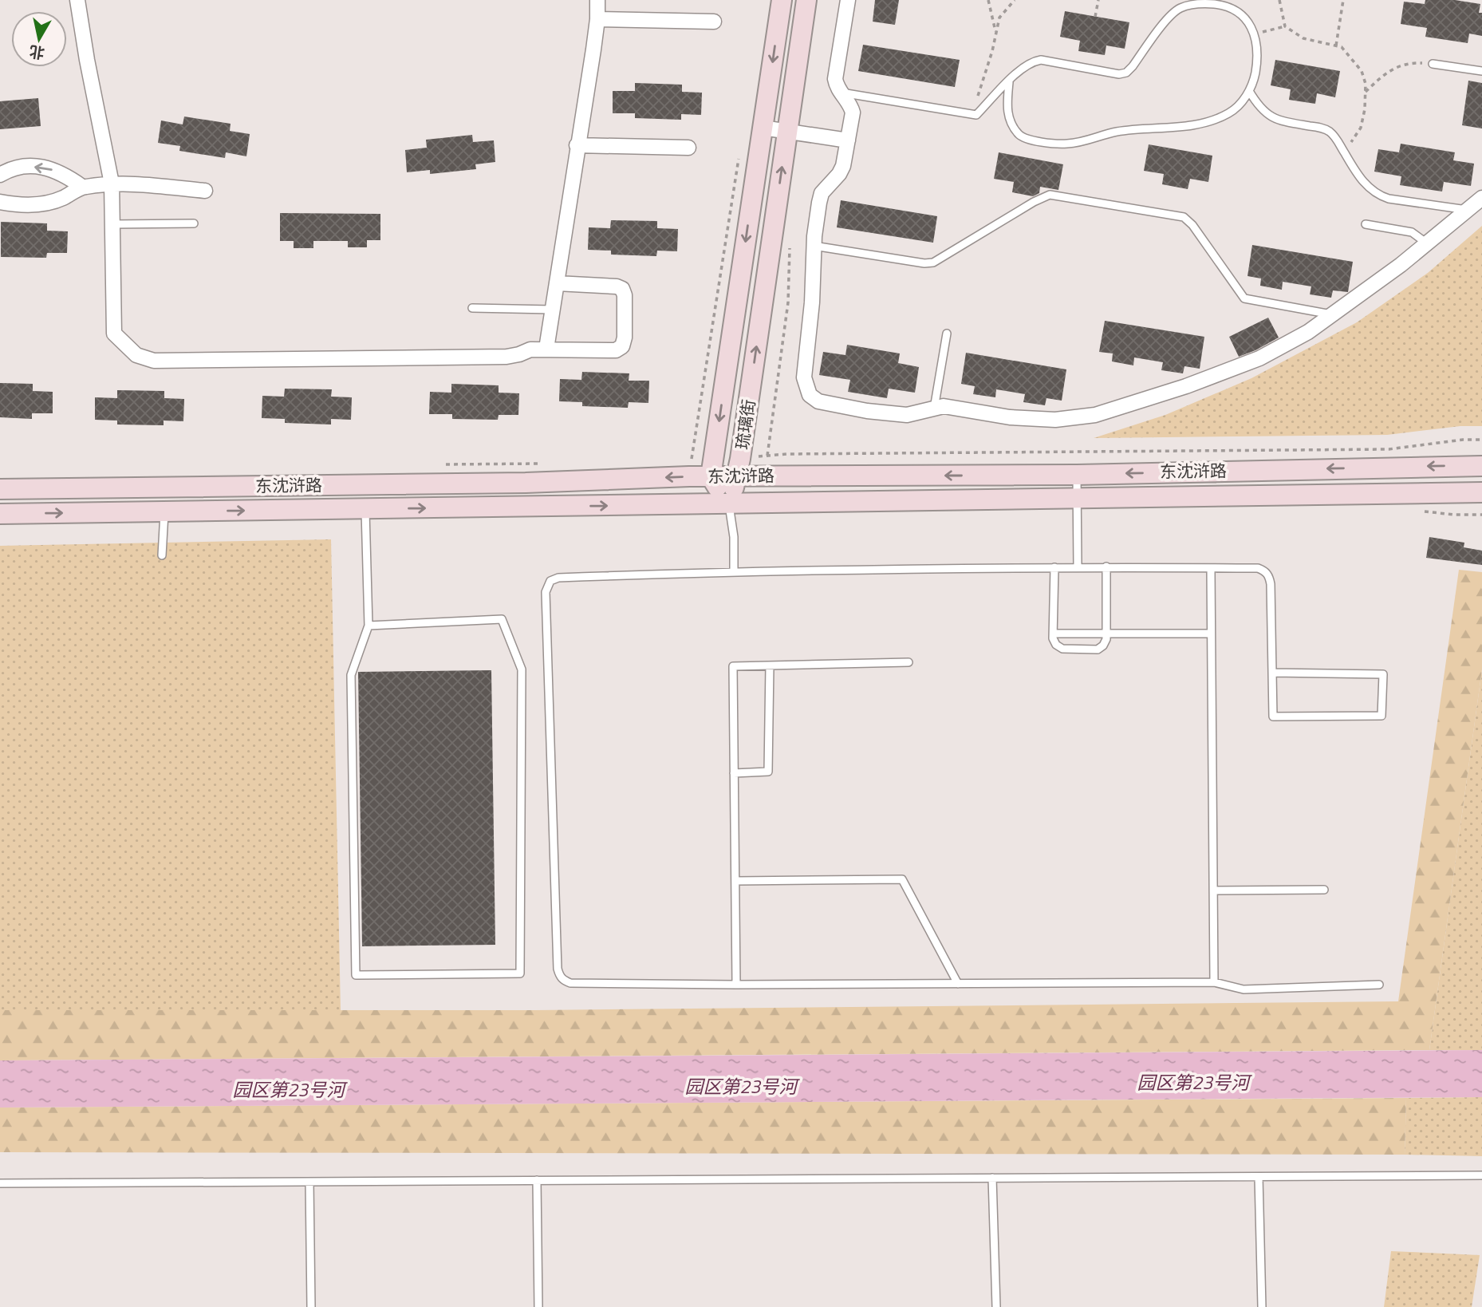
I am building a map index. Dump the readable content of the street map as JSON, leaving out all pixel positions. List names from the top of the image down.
{
  "streets": {
    "main road": ["琉璃街", "东沈浒路"]
  },
  "crossings": [
    ["琉璃街", "东沈浒路"]
  ],
  "water": ["园区第23号河"],
  "north": "bottom"
}
